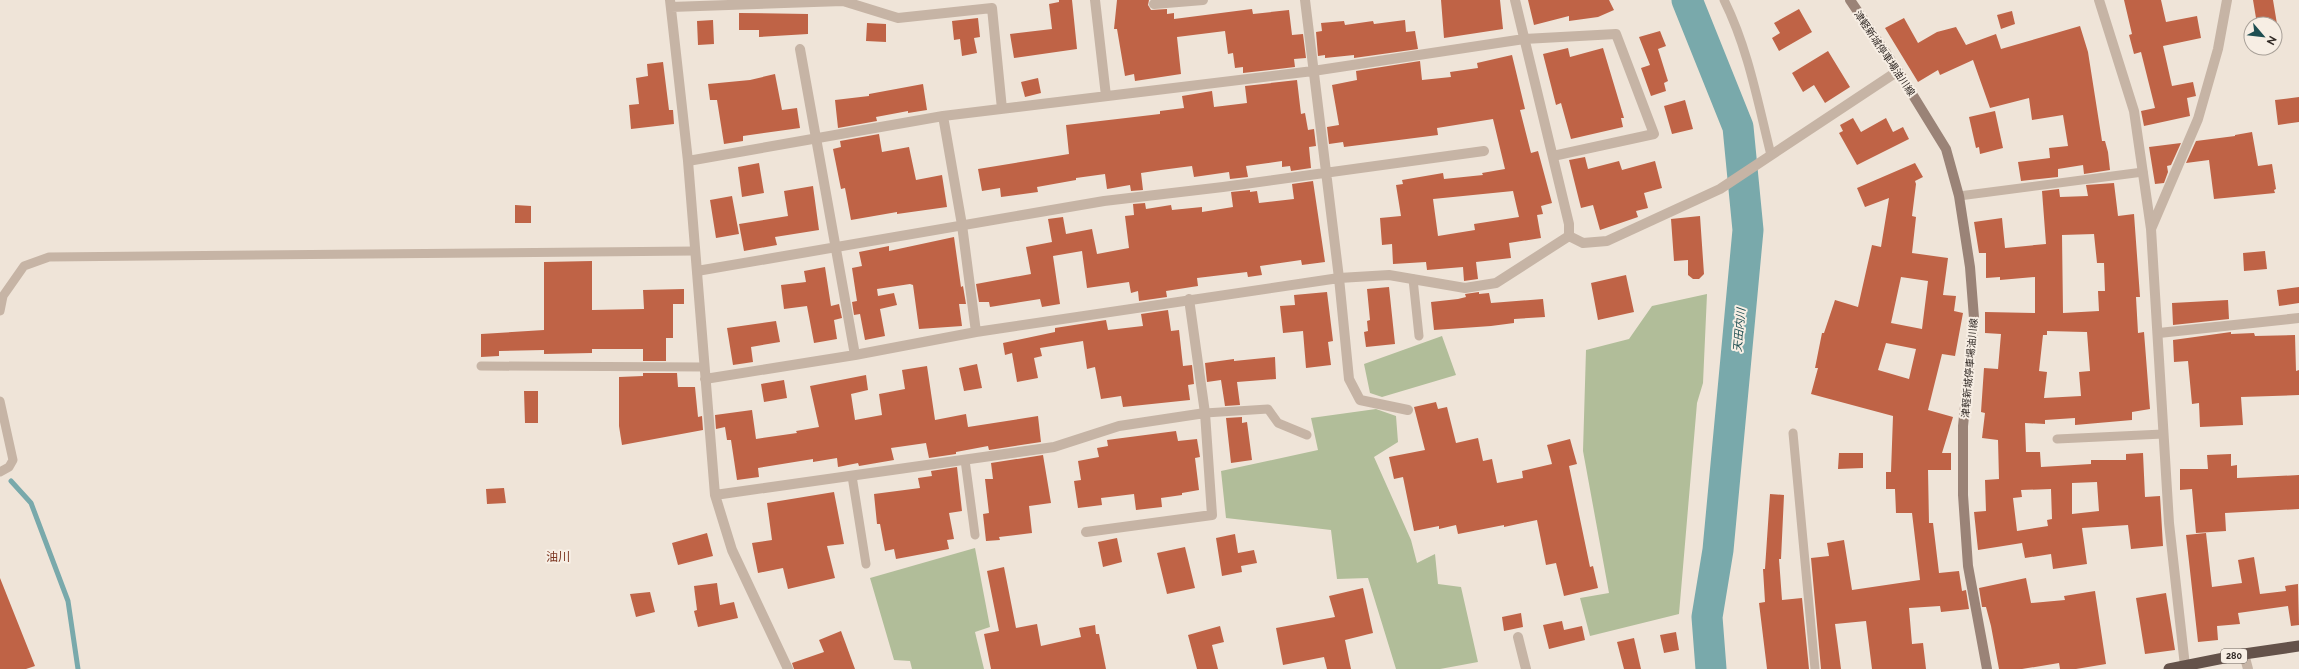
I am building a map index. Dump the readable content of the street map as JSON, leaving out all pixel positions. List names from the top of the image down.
{
  "streets": {
    "highway": ["280"],
    "main road": ["津軽新城停車場油川線"]
  },
  "districts": ["油川"],
  "water": ["天田内川"],
  "north": "bottom right"
}
